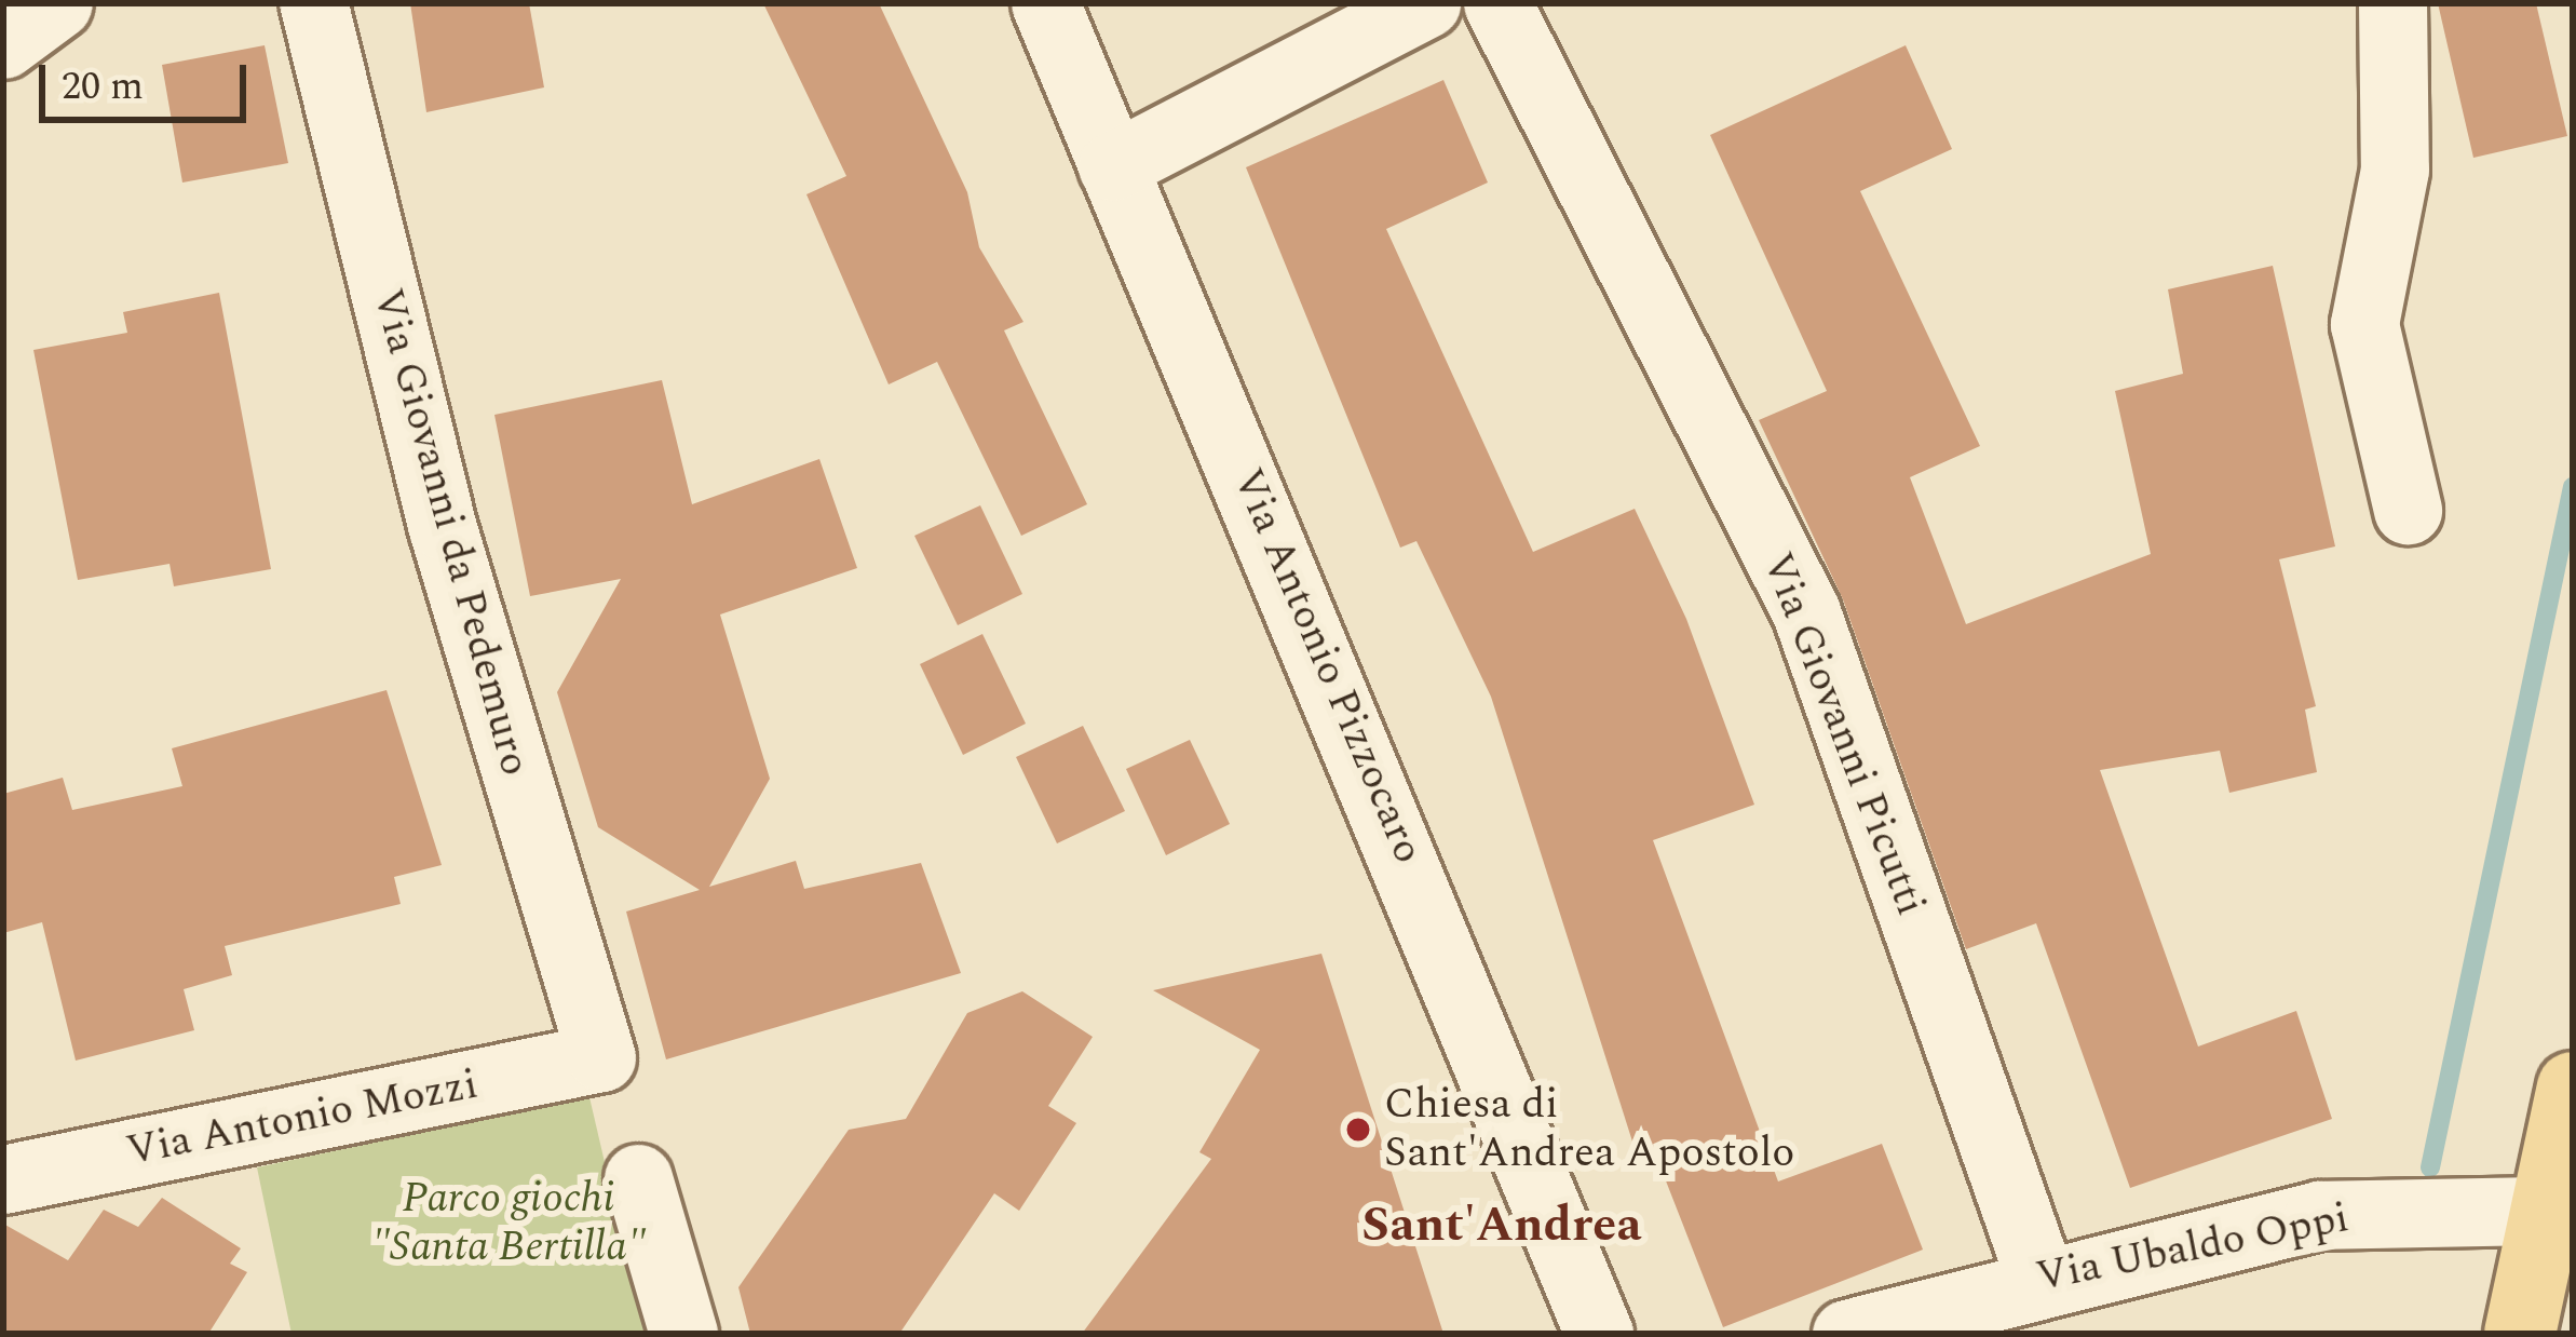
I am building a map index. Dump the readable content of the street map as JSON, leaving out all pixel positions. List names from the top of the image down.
{
  "streets": {
    "street": [
      "Via Giovanni da Pedemuro",
      "Via Antonio Pizzocaro",
      "Via Giovanni Picutti",
      "Via Antonio Mozzi",
      "Via Ubaldo Oppi"
    ]
  },
  "crossings": [
    ["Via Giovanni da Pedemuro", "Via Antonio Mozzi"],
    ["Via Giovanni Picutti", "Via Ubaldo Oppi"]
  ],
  "districts": ["Sant'Andrea"],
  "parks": ["Parco giochi \"Santa Bertilla\""],
  "places": ["Chiesa di Sant'Andrea Apostolo"],
  "scale_bar": "20 m"
}
